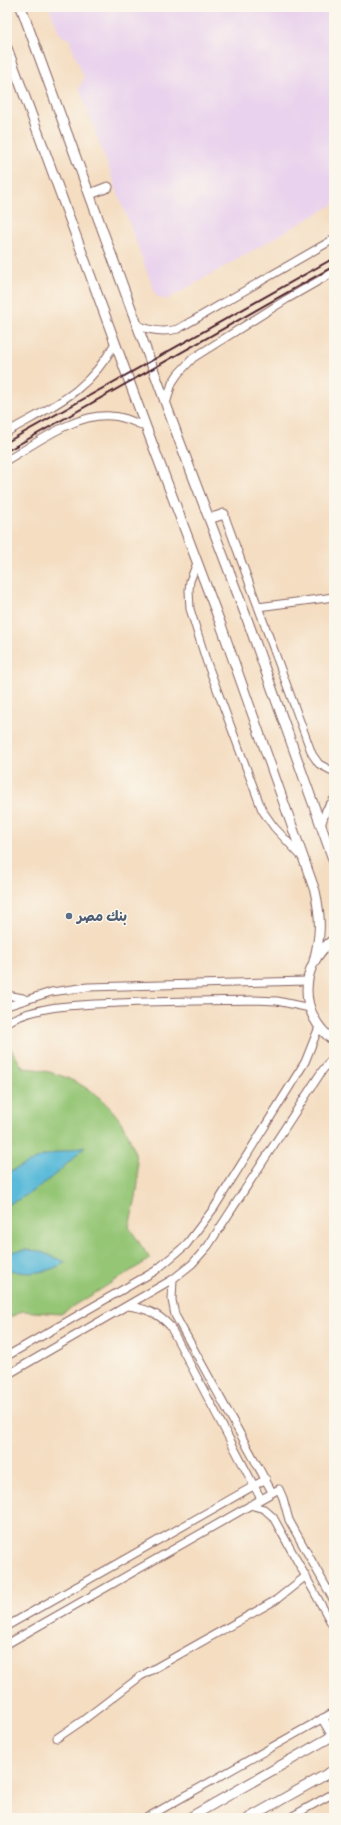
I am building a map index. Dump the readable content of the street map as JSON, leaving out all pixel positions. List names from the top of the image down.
{
  "places": ["بنك مصر"]
}
